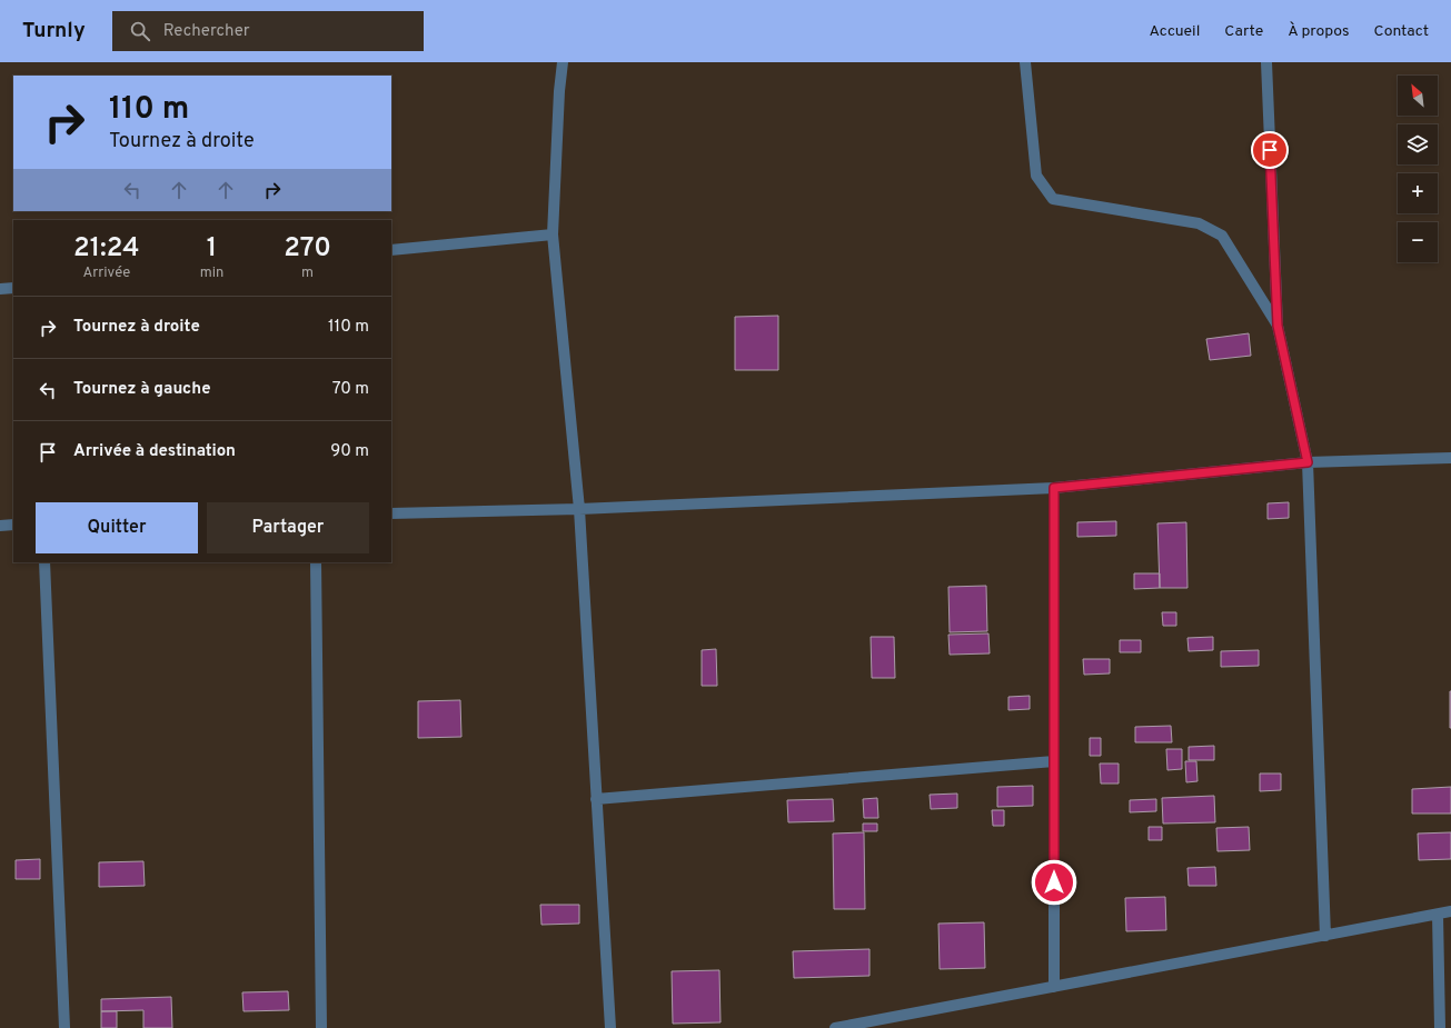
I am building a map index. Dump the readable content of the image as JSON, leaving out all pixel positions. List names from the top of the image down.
{
  "north": "top left",
  "page": {
    "header": "Turnly",
    "search": "Rechercher",
    "nav": [
      "Accueil",
      "Carte",
      "À propos",
      "Contact"
    ],
    "map_buttons": ["+", "−"],
    "turn": ["110 m", "Tournez à droite"],
    "eta": [
      "21:24",
      "Arrivée",
      "1",
      "min",
      "270",
      "m"
    ],
    "list": [
      {
        "name": "Tournez à droite",
        "value": "110 m"
      },
      {
        "name": "Tournez à gauche",
        "value": "70 m"
      },
      {
        "name": "Arrivée à destination",
        "value": "90 m"
      }
    ],
    "buttons": ["Quitter", "Partager"]
  }
}
